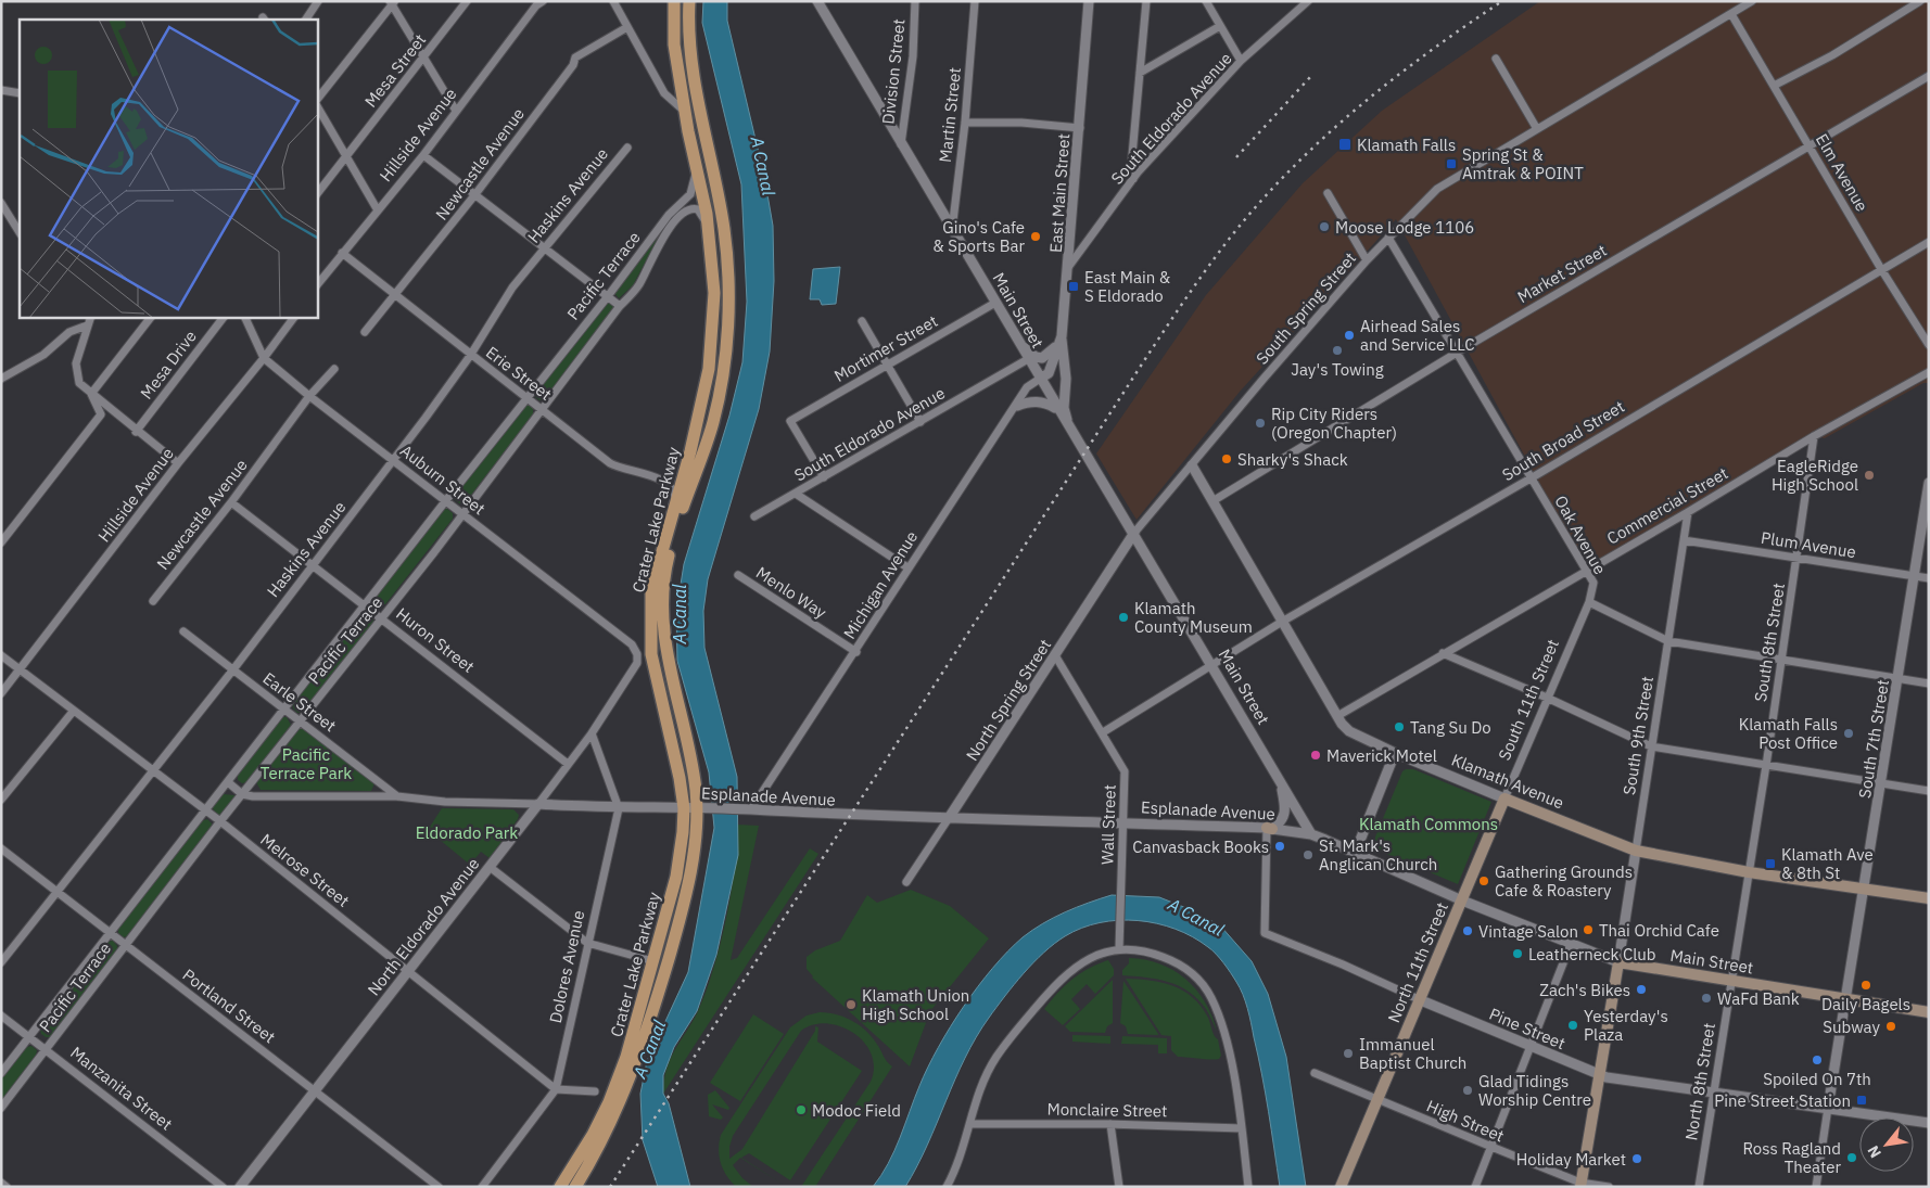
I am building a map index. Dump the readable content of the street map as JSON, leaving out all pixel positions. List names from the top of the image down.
{
  "streets": {
    "main road": [
      "Main Street",
      "Crater Lake Parkway",
      "South 11th Street",
      "Klamath Avenue",
      "North 11th Street"
    ],
    "street": [
      "Mesa Street",
      "Division Street",
      "Martin Street",
      "South Eldorado Avenue",
      "Hillside Avenue",
      "Newcastle Avenue",
      "Elm Avenue",
      "East Main Street",
      "Haskins Avenue",
      "Market Street",
      "Pacific Terrace",
      "South Spring Street",
      "Mortimer Street",
      "Mesa Drive",
      "Erie Street",
      "South Broad Street",
      "Auburn Street",
      "Commercial Street",
      "Oak Avenue",
      "Plum Avenue",
      "Michigan Avenue",
      "Menlo Way",
      "Huron Street",
      "South 8th Street",
      "North Spring Street",
      "Earle Street",
      "South 9th Street",
      "South 7th Street",
      "Esplanade Avenue",
      "Wall Street",
      "Melrose Street",
      "North Eldorado Avenue",
      "Dolores Avenue",
      "Portland Street",
      "Pine Street",
      "North 8th Street",
      "Manzanita Street",
      "Monclaire Street",
      "High Street"
    ]
  },
  "crossings": [
    ["Division Street", "Main Street"],
    ["Martin Street", "Main Street"],
    ["South Eldorado Avenue", "East Main Street"],
    ["South Eldorado Avenue", "Main Street"],
    ["South Eldorado Avenue", "Mortimer Street"],
    ["Hillside Avenue", "Erie Street"],
    ["Hillside Avenue", "Auburn Street"],
    ["Hillside Avenue", "Melrose Street"],
    ["Newcastle Avenue", "Erie Street"],
    ["Newcastle Avenue", "Auburn Street"],
    ["Newcastle Avenue", "Huron Street"],
    ["Elm Avenue", "Market Street"],
    ["Elm Avenue", "South Spring Street"],
    ["Elm Avenue", "South Broad Street"],
    ["East Main Street", "Main Street"],
    ["East Main Street", "Michigan Avenue"],
    ["Haskins Avenue", "Erie Street"],
    ["Haskins Avenue", "Auburn Street"],
    ["Haskins Avenue", "Huron Street"],
    ["Haskins Avenue", "Earle Street"],
    ["Haskins Avenue", "Melrose Street"],
    ["Haskins Avenue", "Portland Street"],
    ["Market Street", "Oak Avenue"],
    ["Market Street", "Klamath Avenue"],
    ["Pacific Terrace", "Erie Street"],
    ["Pacific Terrace", "Auburn Street"],
    ["Pacific Terrace", "Crater Lake Parkway"],
    ["Pacific Terrace", "Huron Street"],
    ["Pacific Terrace", "Earle Street"],
    ["Pacific Terrace", "Esplanade Avenue"],
    ["Pacific Terrace", "Melrose Street"],
    ["Pacific Terrace", "Portland Street"],
    ["Pacific Terrace", "Manzanita Street"],
    ["South Spring Street", "Main Street"],
    ["South Spring Street", "Oak Avenue"],
    ["South Spring Street", "North Spring Street"],
    ["South Spring Street", "Klamath Avenue"],
    ["Main Street", "Mortimer Street"],
    ["Main Street", "South Broad Street"],
    ["Main Street", "Michigan Avenue"],
    ["Main Street", "South 8th Street"],
    ["Main Street", "North Spring Street"],
    ["Main Street", "South 11th Street"],
    ["Main Street", "South 9th Street"],
    ["Main Street", "South 7th Street"],
    ["Main Street", "Esplanade Avenue"],
    ["Main Street", "North 11th Street"],
    ["Main Street", "North 8th Street"],
    ["Erie Street", "Crater Lake Parkway"],
    ["South Broad Street", "Oak Avenue"],
    ["South Broad Street", "Klamath Avenue"],
    ["South Broad Street", "Wall Street"],
    ["Auburn Street", "North Eldorado Avenue"],
    ["Commercial Street", "Oak Avenue"],
    ["Commercial Street", "South 8th Street"],
    ["Commercial Street", "South 9th Street"],
    ["Commercial Street", "Klamath Avenue"],
    ["Crater Lake Parkway", "Esplanade Avenue"],
    ["Oak Avenue", "South 11th Street"],
    ["Plum Avenue", "South 8th Street"],
    ["Plum Avenue", "South 9th Street"],
    ["Plum Avenue", "South 7th Street"],
    ["Michigan Avenue", "Menlo Way"],
    ["Michigan Avenue", "Esplanade Avenue"],
    ["Huron Street", "North Eldorado Avenue"],
    ["South 8th Street", "Klamath Avenue"],
    ["South 8th Street", "North 8th Street"],
    ["North Spring Street", "Esplanade Avenue"],
    ["North Spring Street", "Wall Street"],
    ["South 11th Street", "Klamath Avenue"],
    ["South 11th Street", "North 11th Street"],
    ["Earle Street", "Esplanade Avenue"],
    ["South 9th Street", "Klamath Avenue"],
    ["South 7th Street", "Klamath Avenue"],
    ["South 7th Street", "Pine Street"],
    ["Esplanade Avenue", "Wall Street"],
    ["Esplanade Avenue", "North Eldorado Avenue"],
    ["Esplanade Avenue", "Dolores Avenue"],
    ["Esplanade Avenue", "Pine Street"],
    ["Melrose Street", "North Eldorado Avenue"],
    ["Melrose Street", "Dolores Avenue"],
    ["North Eldorado Avenue", "Portland Street"],
    ["North 11th Street", "Pine Street"],
    ["North 11th Street", "High Street"],
    ["Pine Street", "North 8th Street"]
  ],
  "water": ["A Canal"],
  "parks": ["Pacific Terrace Park", "Klamath Commons", "Eldorado Park"],
  "places": {
    "transit": [
      "Klamath Falls",
      "Spring St & Amtrak & POINT",
      "East Main & S Eldorado",
      "Klamath Ave & 8th St",
      "Pine Street Station"
    ],
    "other": [
      "Moose Lodge 1106",
      "Gino's Cafe & Sports Bar",
      "Airhead Sales and Service LLC",
      "Jay's Towing",
      "Rip City Riders (Oregon Chapter)",
      "Sharky's Shack",
      "EagleRidge High School",
      "Klamath County Museum",
      "Tang Su Do",
      "Klamath Falls Post Office",
      "Maverick Motel",
      "Canvasback Books",
      "St. Mark's Anglican Church",
      "Gathering Grounds Cafe & Roastery",
      "Thai Orchid Cafe",
      "Vintage Salon",
      "Leatherneck Club",
      "Daily Bagels",
      "Zach's Bikes",
      "WaFd Bank",
      "Klamath Union High School",
      "Yesterday's Plaza",
      "Subway",
      "Immanuel Baptist Church",
      "Spoiled On 7th",
      "Glad Tidings Worship Centre",
      "Modoc Field",
      "Ross Ragland Theater",
      "Holiday Market"
    ]
  },
  "north": "bottom left"
}
